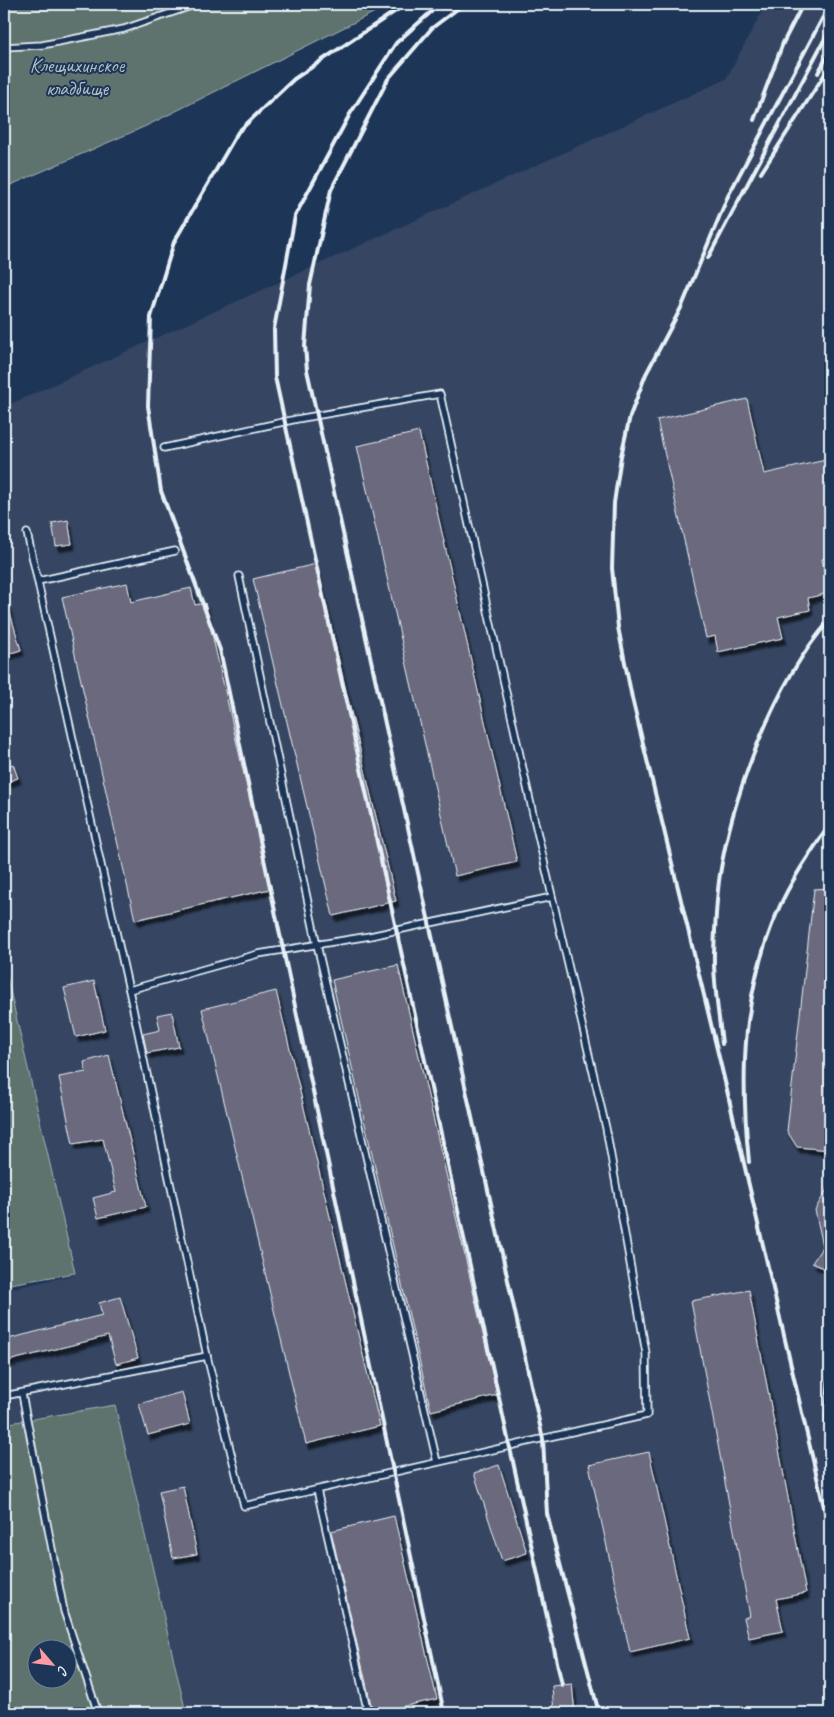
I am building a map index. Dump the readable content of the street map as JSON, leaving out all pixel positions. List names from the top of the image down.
{
  "parks": ["Клещихинское кладбище"],
  "north": "bottom right"
}
